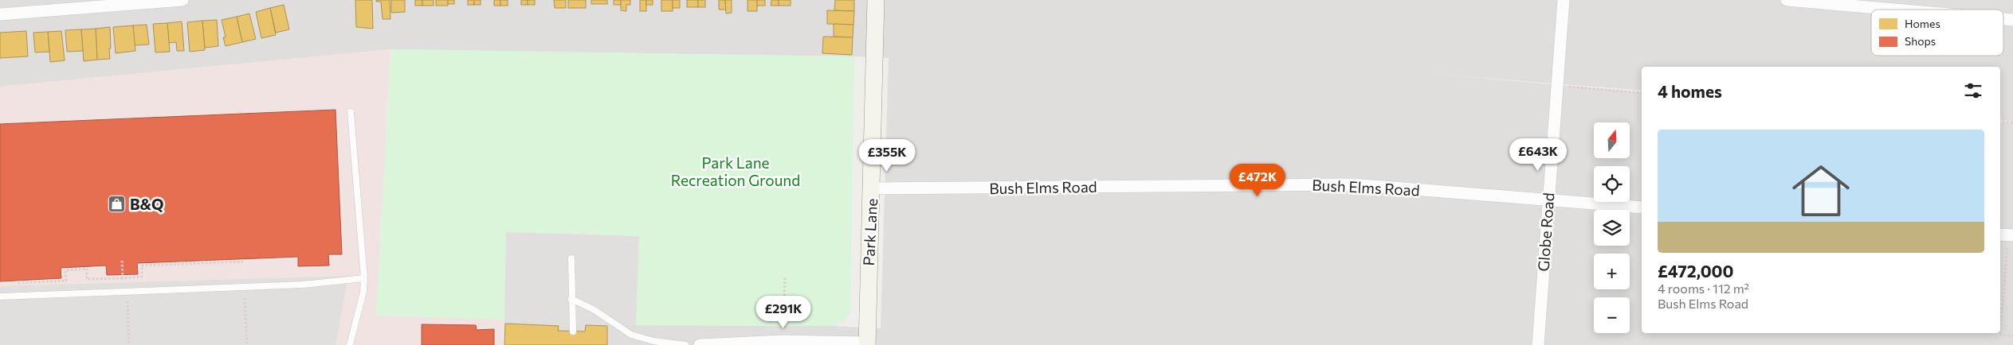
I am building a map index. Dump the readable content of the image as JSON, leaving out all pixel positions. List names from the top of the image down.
{
  "streets": {
    "street": ["Bush Elms Road", "Park Lane", "Globe Road"]
  },
  "crossings": [
    ["Bush Elms Road", "Park Lane"],
    ["Bush Elms Road", "Globe Road"]
  ],
  "parks": ["Park Lane Recreation Ground"],
  "places": {
    "shop": ["B&Q"]
  },
  "legend": ["Homes", "Shops"],
  "north": "top",
  "page": {
    "heading": "4 homes",
    "list": [
      {
        "name": "£472,000",
        "note": "4 rooms · 112 m² · Bush Elms Road"
      }
    ],
    "map_buttons": ["+", "−"],
    "price": [
      "£643K",
      "£355K",
      "£472K",
      "£291K"
    ]
  }
}
